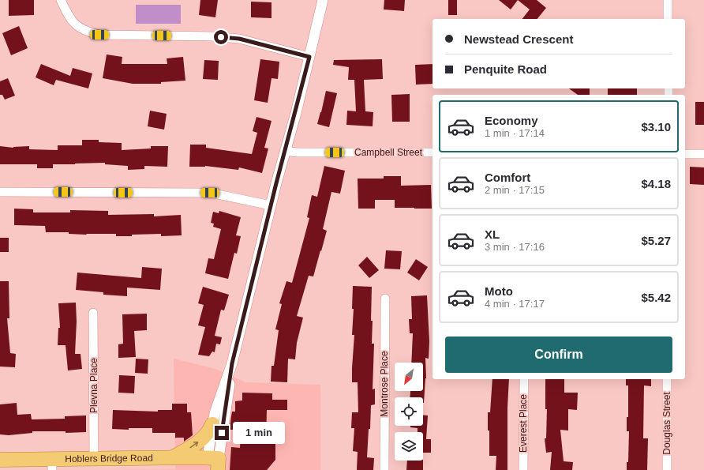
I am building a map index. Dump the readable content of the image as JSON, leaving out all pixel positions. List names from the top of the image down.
{
  "streets": {
    "highway": ["Hoblers Bridge Road"],
    "street": [
      "Campbell Street",
      "Montrose Place",
      "Plevna Place",
      "Everest Place",
      "Douglas Street"
    ]
  },
  "crossings": [
    ["Plevna Place", "Hoblers Bridge Road"]
  ],
  "north": "bottom left",
  "page": {
    "banner": ["Newstead Crescent", "Penquite Road"],
    "list": [
      {
        "name": "Economy",
        "note": "1 min · 17:14",
        "value": "$3.10"
      },
      {
        "name": "Comfort",
        "note": "2 min · 17:15",
        "value": "$4.18"
      },
      {
        "name": "XL",
        "note": "3 min · 17:16",
        "value": "$5.27"
      },
      {
        "name": "Moto",
        "note": "4 min · 17:17",
        "value": "$5.42"
      }
    ],
    "buttons": "Confirm",
    "bubble": "1 min"
  }
}
